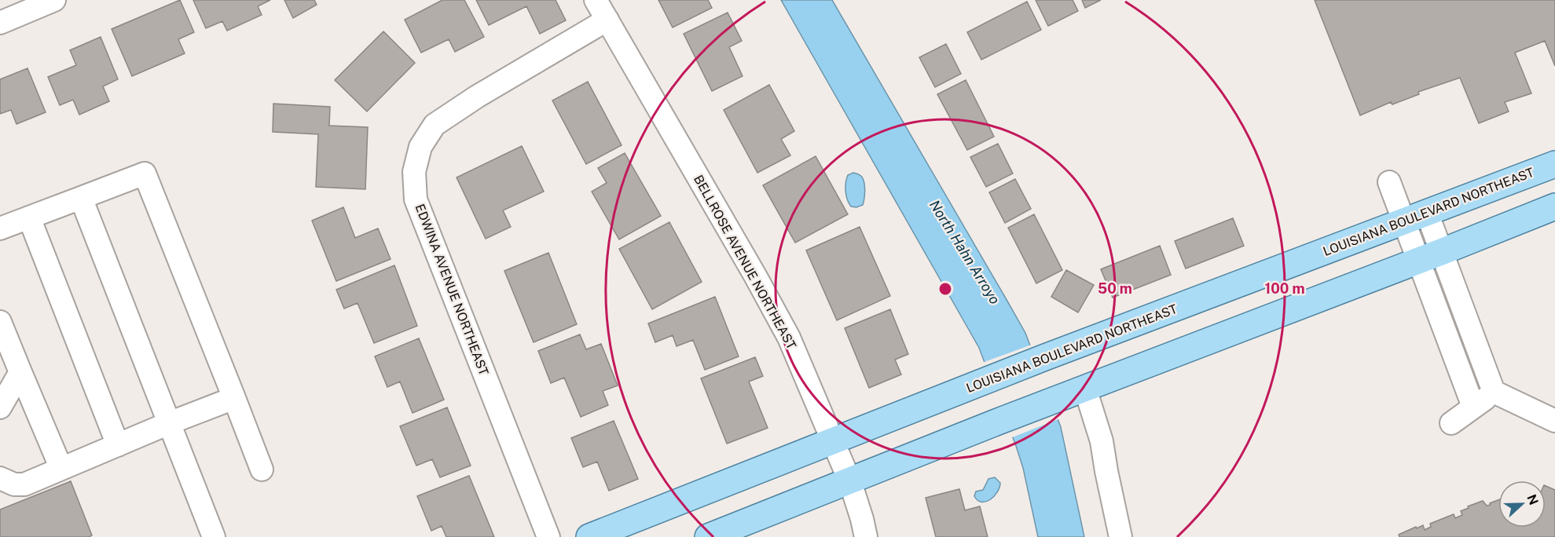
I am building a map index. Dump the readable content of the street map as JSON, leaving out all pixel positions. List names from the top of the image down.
{
  "streets": {
    "main road": ["LOUISIANA BOULEVARD NORTHEAST"],
    "street": ["BELLROSE AVENUE NORTHEAST", "EDWINA AVENUE NORTHEAST"]
  },
  "crossings": [
    ["LOUISIANA BOULEVARD NORTHEAST", "BELLROSE AVENUE NORTHEAST"],
    ["BELLROSE AVENUE NORTHEAST", "EDWINA AVENUE NORTHEAST"]
  ],
  "water": ["North Hahn Arroyo"],
  "north": "right",
  "rings": ["50 m", "100 m"]
}
